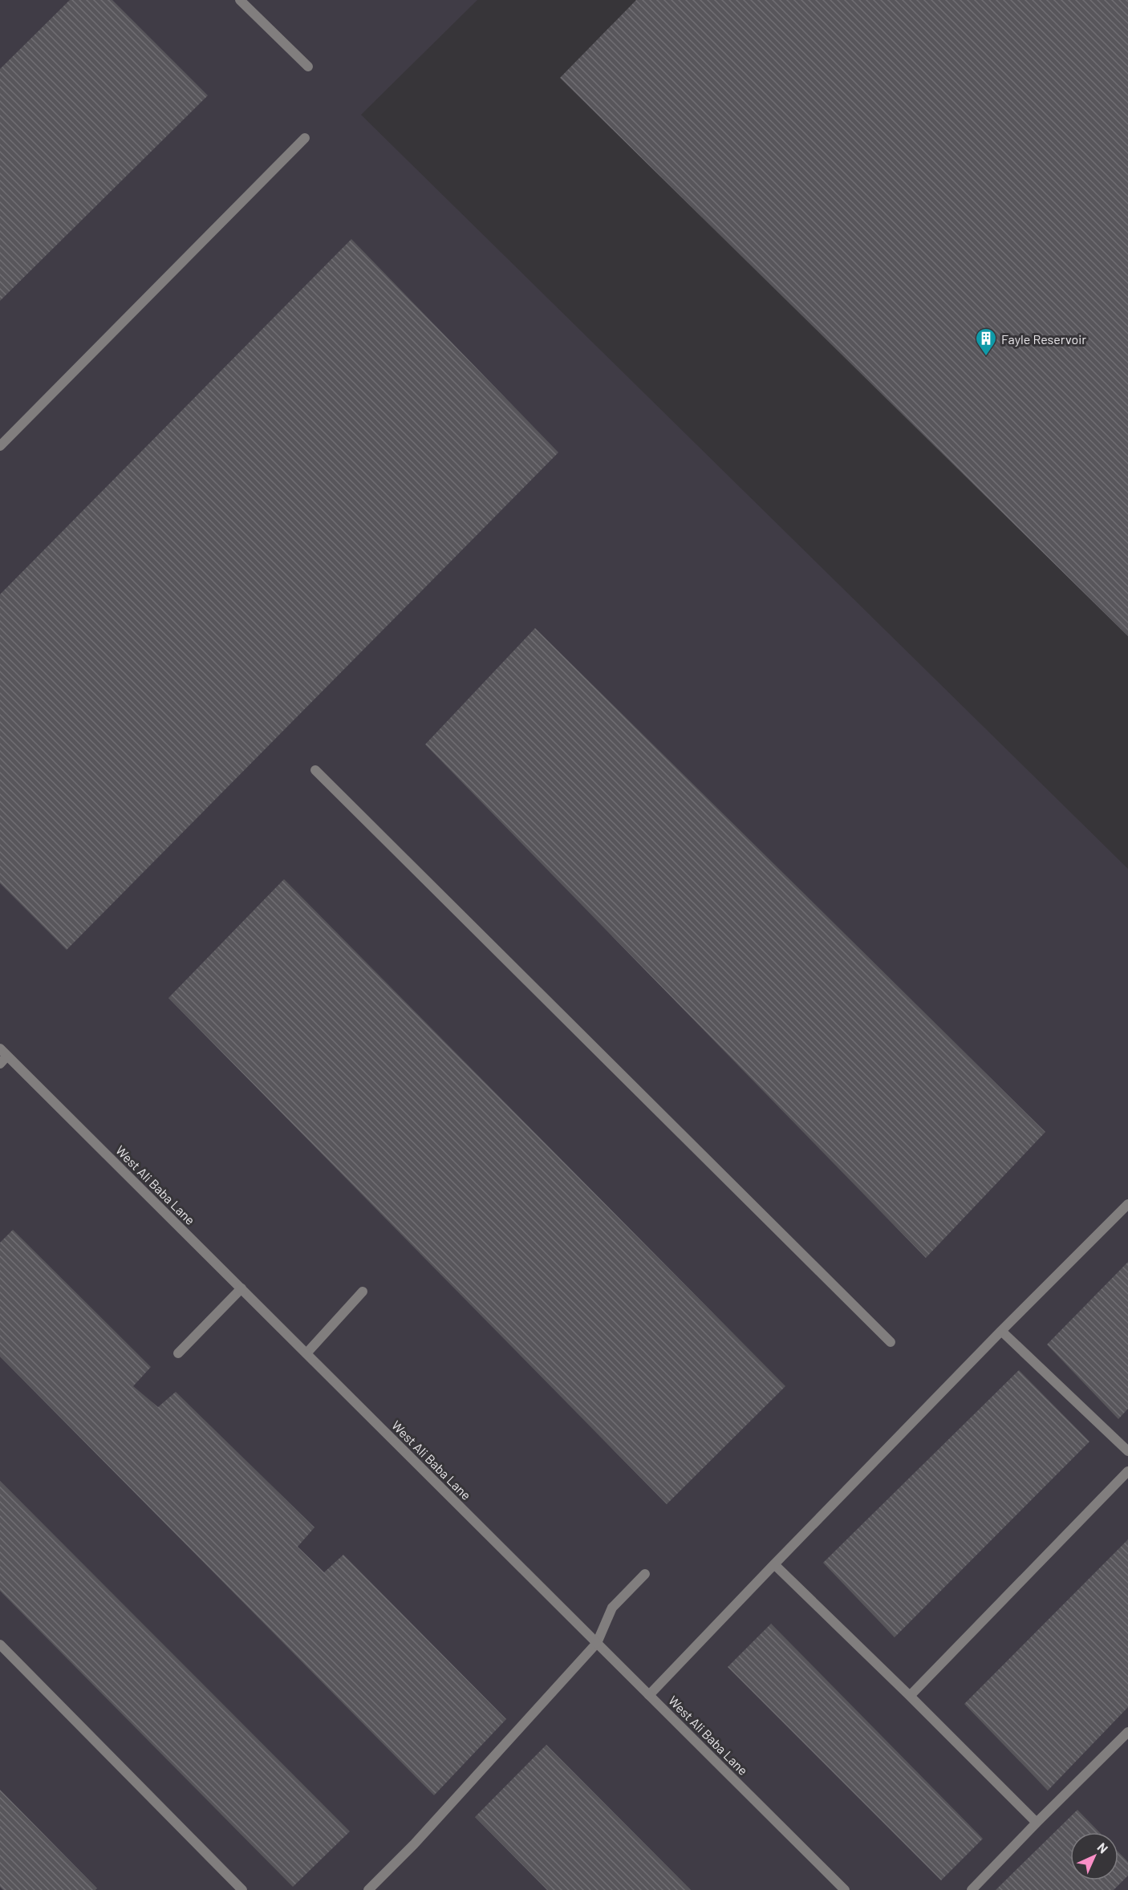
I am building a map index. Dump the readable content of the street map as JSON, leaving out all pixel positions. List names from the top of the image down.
{
  "streets": {
    "street": ["West Ali Baba Lane"]
  },
  "places": {
    "building": ["Fayle Reservoir"]
  },
  "north": "top right"
}
